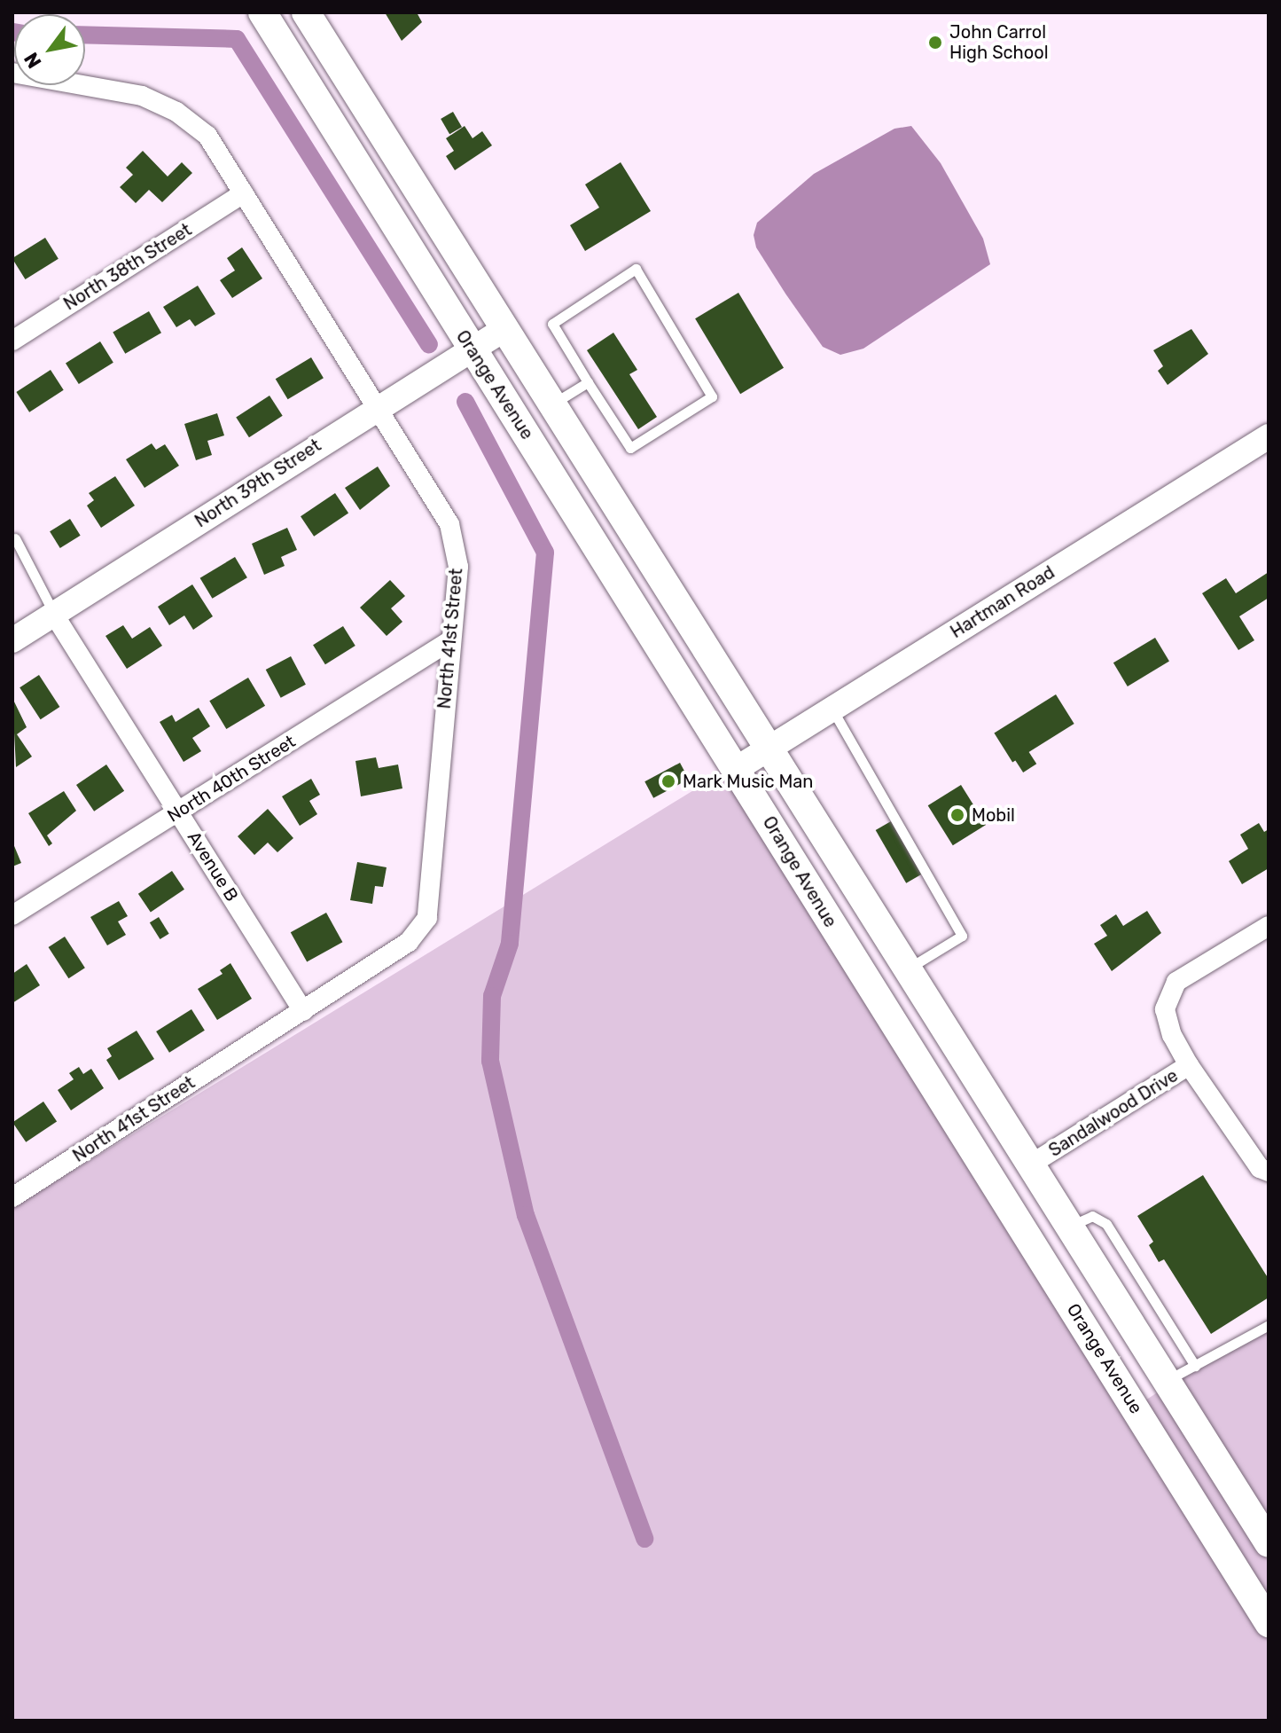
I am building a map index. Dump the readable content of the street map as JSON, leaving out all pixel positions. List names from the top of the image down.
{
  "streets": {
    "main road": ["Orange Avenue"],
    "street": [
      "North 38th Street",
      "North 39th Street",
      "Hartman Road",
      "North 41st Street",
      "North 40th Street",
      "Avenue B",
      "Sandalwood Drive"
    ]
  },
  "crossings": [
    ["North 38th Street", "North 41st Street"],
    ["Orange Avenue", "North 39th Street"],
    ["Orange Avenue", "Hartman Road"],
    ["North 39th Street", "North 41st Street"],
    ["North 39th Street", "Avenue B"],
    ["North 41st Street", "North 40th Street"],
    ["North 41st Street", "Avenue B"],
    ["North 40th Street", "Avenue B"]
  ],
  "places": ["John Carrol High School", "Mark Music Man", "Mobil"],
  "north": "bottom left"
}
